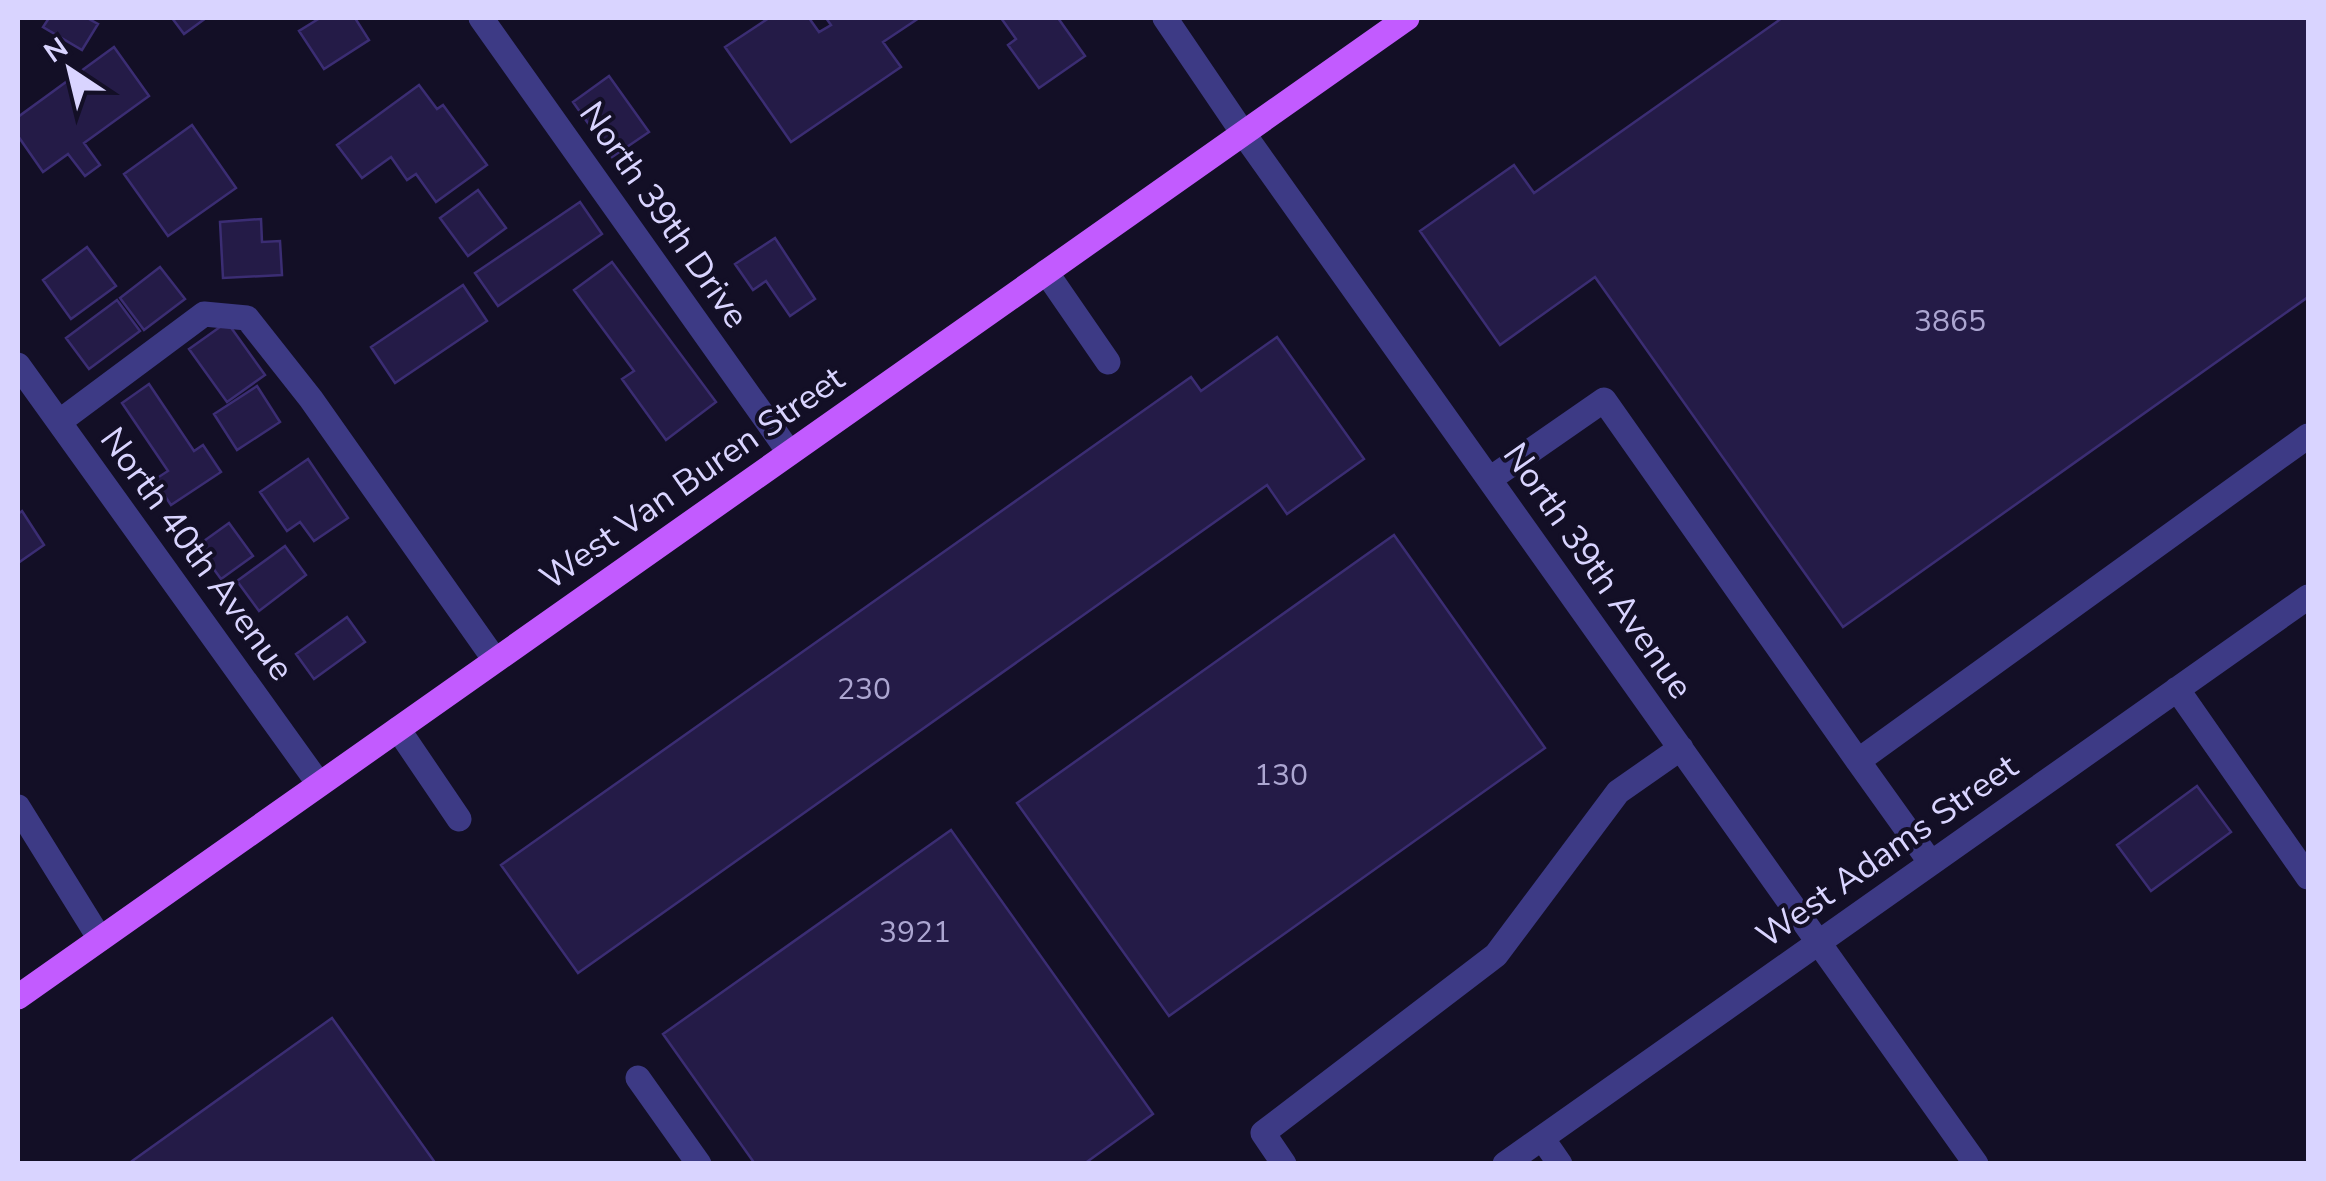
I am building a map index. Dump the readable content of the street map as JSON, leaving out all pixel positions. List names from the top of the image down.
{
  "streets": {
    "main road": ["West Van Buren Street"],
    "street": [
      "North 39th Drive",
      "North 40th Avenue",
      "North 39th Avenue",
      "West Adams Street"
    ]
  },
  "crossings": [
    ["North 39th Drive", "West Van Buren Street"],
    ["West Van Buren Street", "North 40th Avenue"],
    ["West Van Buren Street", "North 39th Avenue"],
    ["North 39th Avenue", "West Adams Street"]
  ],
  "house_numbers": [
    "3865",
    "230",
    "130",
    "3921"
  ],
  "north": "top left"
}
